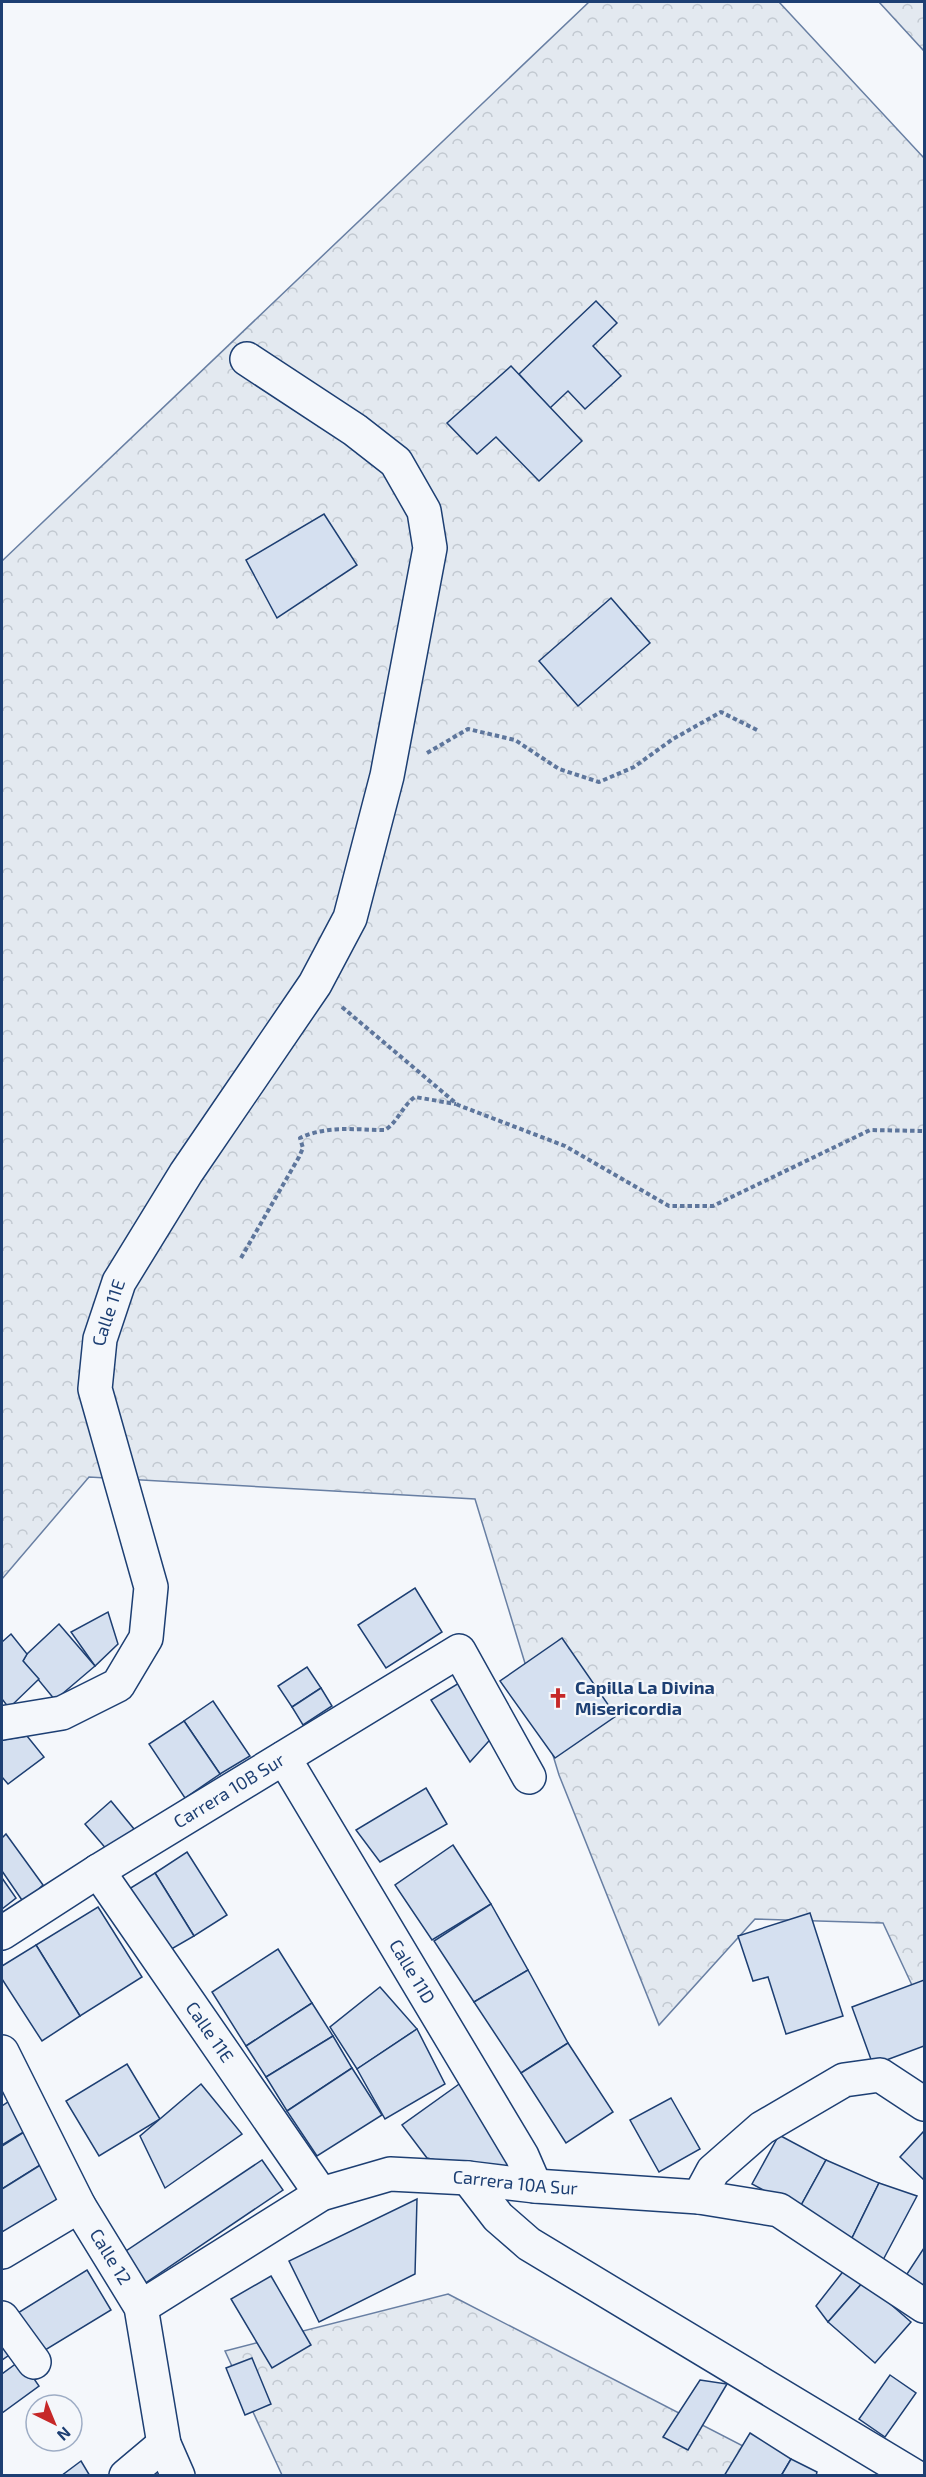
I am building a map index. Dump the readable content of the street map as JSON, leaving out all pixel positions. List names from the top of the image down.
{
  "streets": {
    "street": [
      "Calle 11E",
      "Carrera 10B Sur",
      "Calle 11D",
      "Carrera 10A Sur",
      "Calle 12"
    ]
  },
  "crossings": [
    ["Calle 11E", "Carrera 10B Sur"],
    ["Calle 11E", "Carrera 10A Sur"],
    ["Carrera 10B Sur", "Calle 11D"],
    ["Calle 11D", "Carrera 10A Sur"],
    ["Carrera 10A Sur", "Calle 12"]
  ],
  "places": {
    "church": ["Capilla La Divina Misericordia"]
  },
  "north": "bottom right"
}
